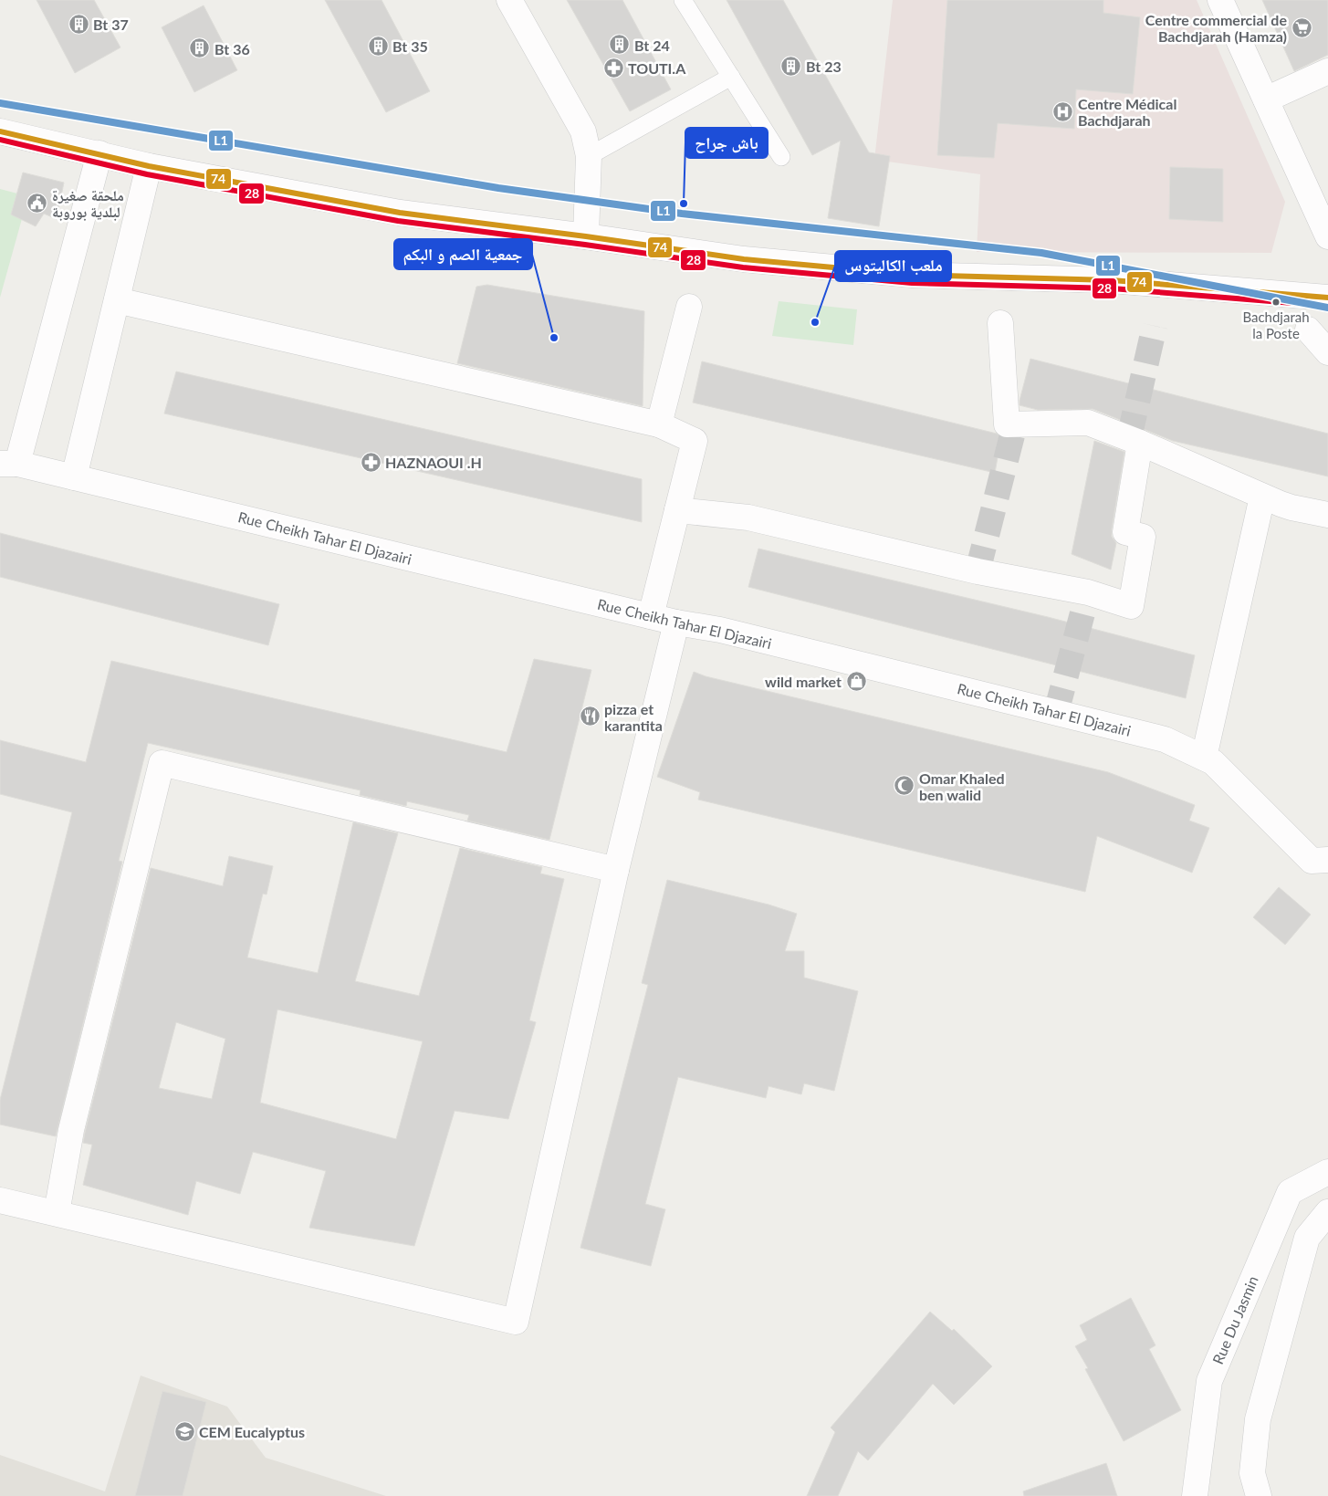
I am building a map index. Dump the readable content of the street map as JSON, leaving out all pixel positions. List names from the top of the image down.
{
  "streets": {
    "street": ["Rue Cheikh Tahar El Djazairi", "Rue Du Jasmin"]
  },
  "places": {
    "building": [
      "Bt 37",
      "Bt 24",
      "Bt 35",
      "Bt 36",
      "Bt 23"
    ],
    "supermarket": ["Centre commercial de Bachdjarah (Hamza)"],
    "pharmacy": ["TOUTI.A", "HAZNAOUI .H"],
    "hospital": ["Centre Médical Bachdjarah"],
    "public building": ["ملحقة صغيرة لبلدية بوروبة"],
    "other": [
      "باش جراح",
      "Bachdjarah la Poste",
      "ملعب الكاليتوس",
      "جمعية الصم و البكم"
    ],
    "shop": ["wild market"],
    "restaurant": ["pizza et karantita"],
    "mosque": ["Omar Khaled ben walid"],
    "school or university": ["CEM Eucalyptus"]
  },
  "lines": ["transit line L1", "transit line 74", "transit line 28"]
}
